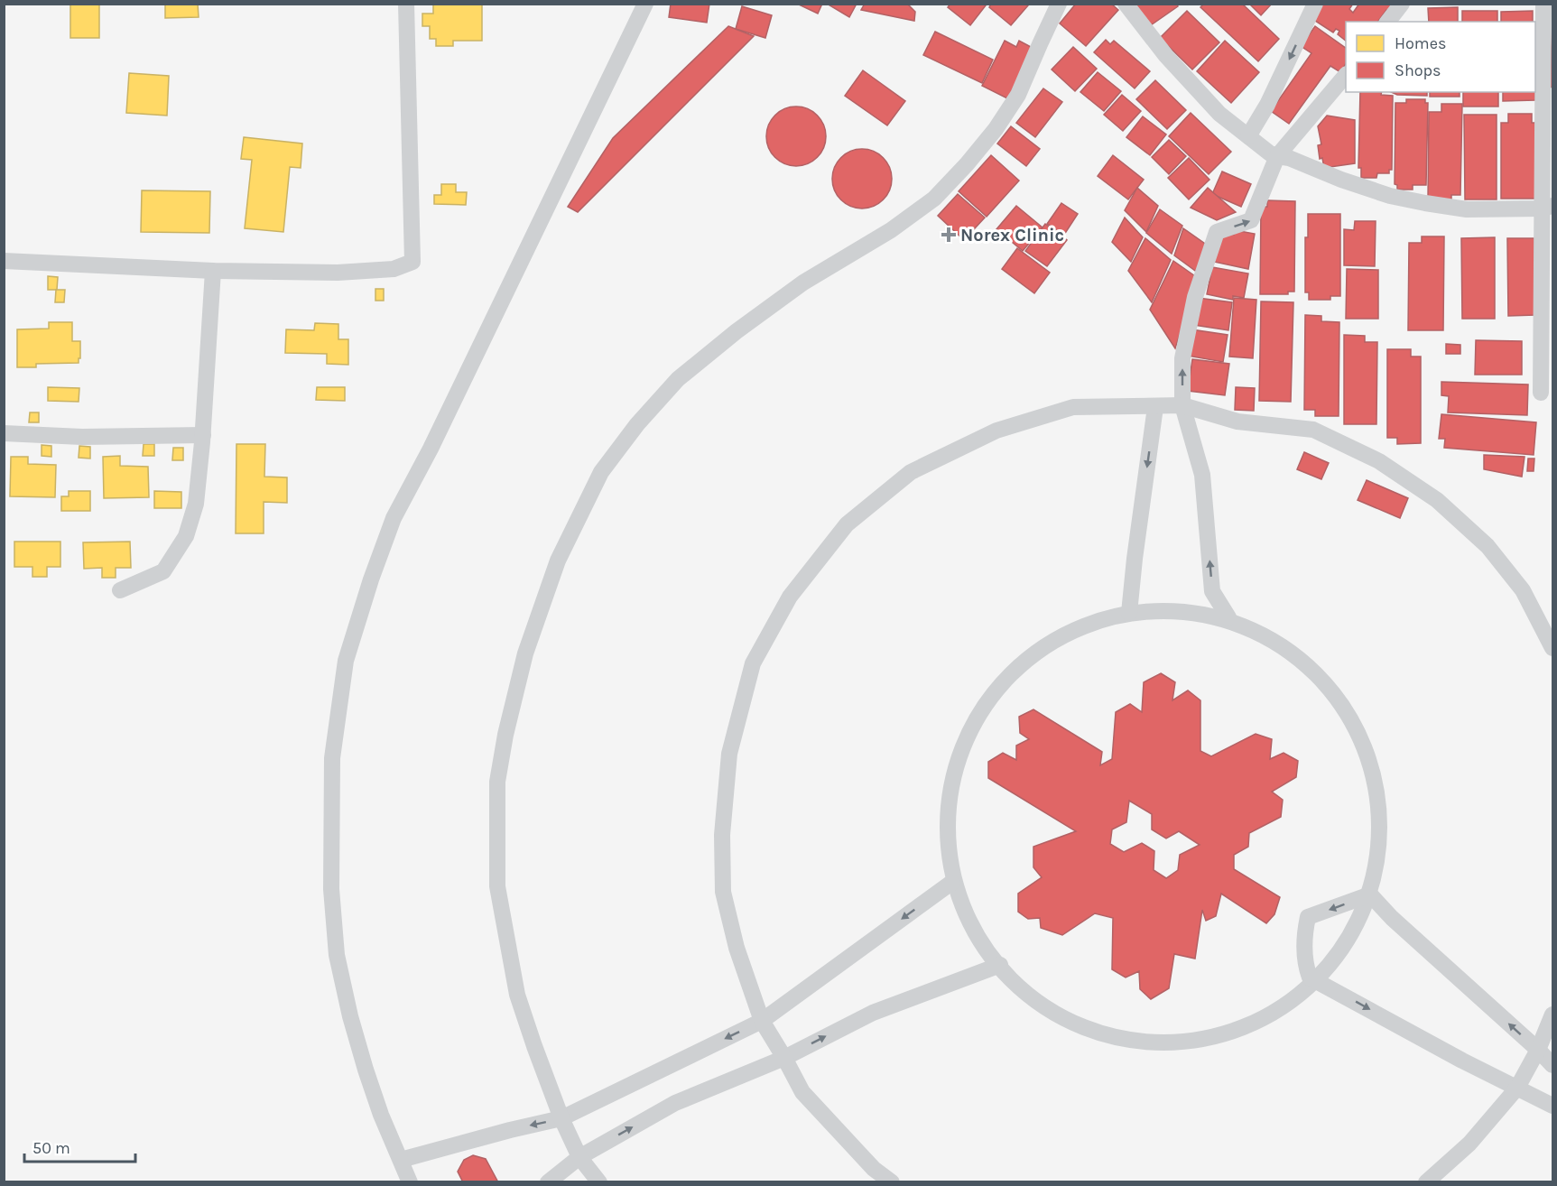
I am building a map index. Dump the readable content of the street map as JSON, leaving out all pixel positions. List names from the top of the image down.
{
  "places": {
    "health": ["Norex Clinic"]
  },
  "legend": ["Homes", "Shops"],
  "scale_bar": "50 m"
}
